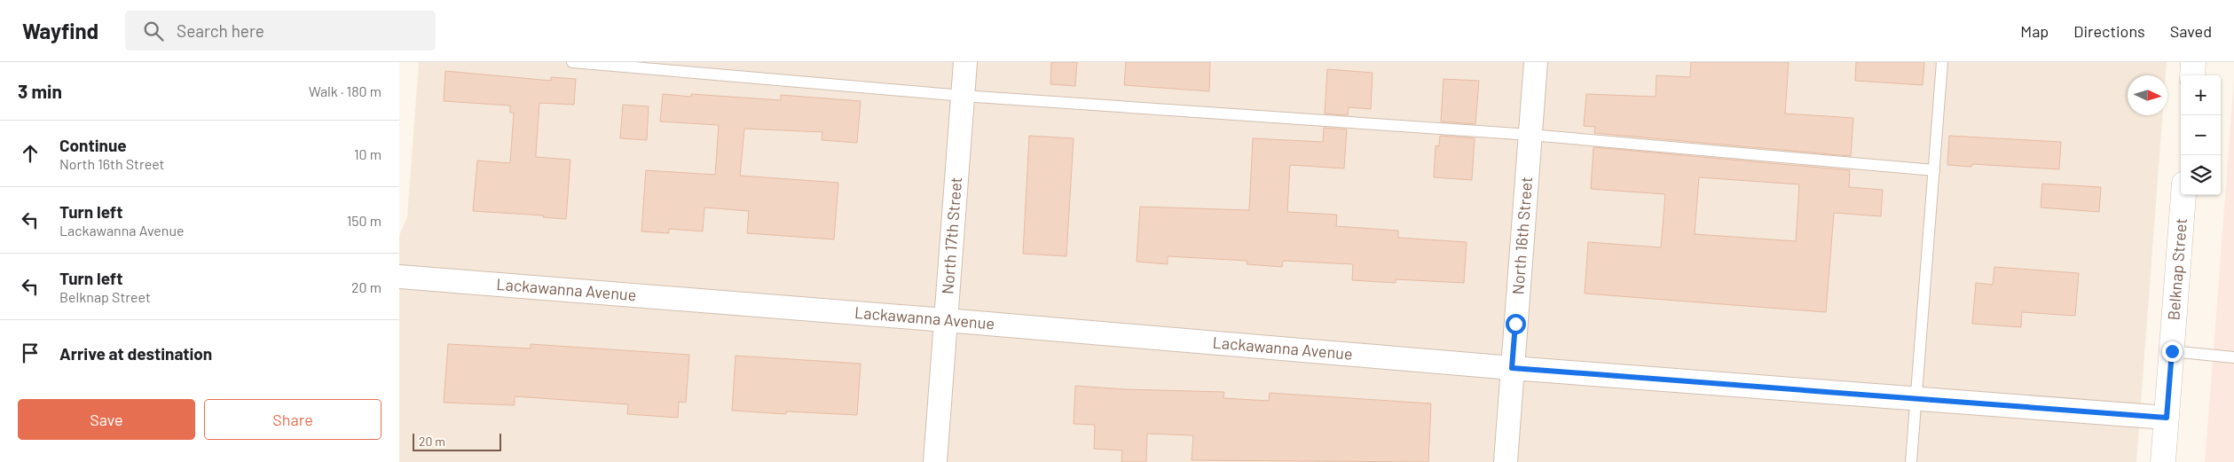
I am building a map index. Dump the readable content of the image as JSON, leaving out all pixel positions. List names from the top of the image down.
{
  "streets": {
    "street": [
      "North 17th Street",
      "North 16th Street",
      "Belknap Street",
      "Lackawanna Avenue"
    ]
  },
  "crossings": [
    ["North 17th Street", "Lackawanna Avenue"],
    ["North 16th Street", "Lackawanna Avenue"],
    ["Belknap Street", "Lackawanna Avenue"]
  ],
  "scale_bar": "20 m",
  "north": "right",
  "page": {
    "header": "Wayfind",
    "search": "Search here",
    "nav": ["Map", "Directions", "Saved"],
    "heading": ["3 min", "Walk · 180 m"],
    "map_buttons": ["+", "−"],
    "list": [
      ["Continue", "North 16th Street", "10 m"],
      ["Turn left", "Lackawanna Avenue", "150 m"],
      ["Turn left", "Belknap Street", "20 m"],
      "Arrive at destination"
    ],
    "buttons": ["Save", "Share"],
    "scale": "20 m"
  }
}
